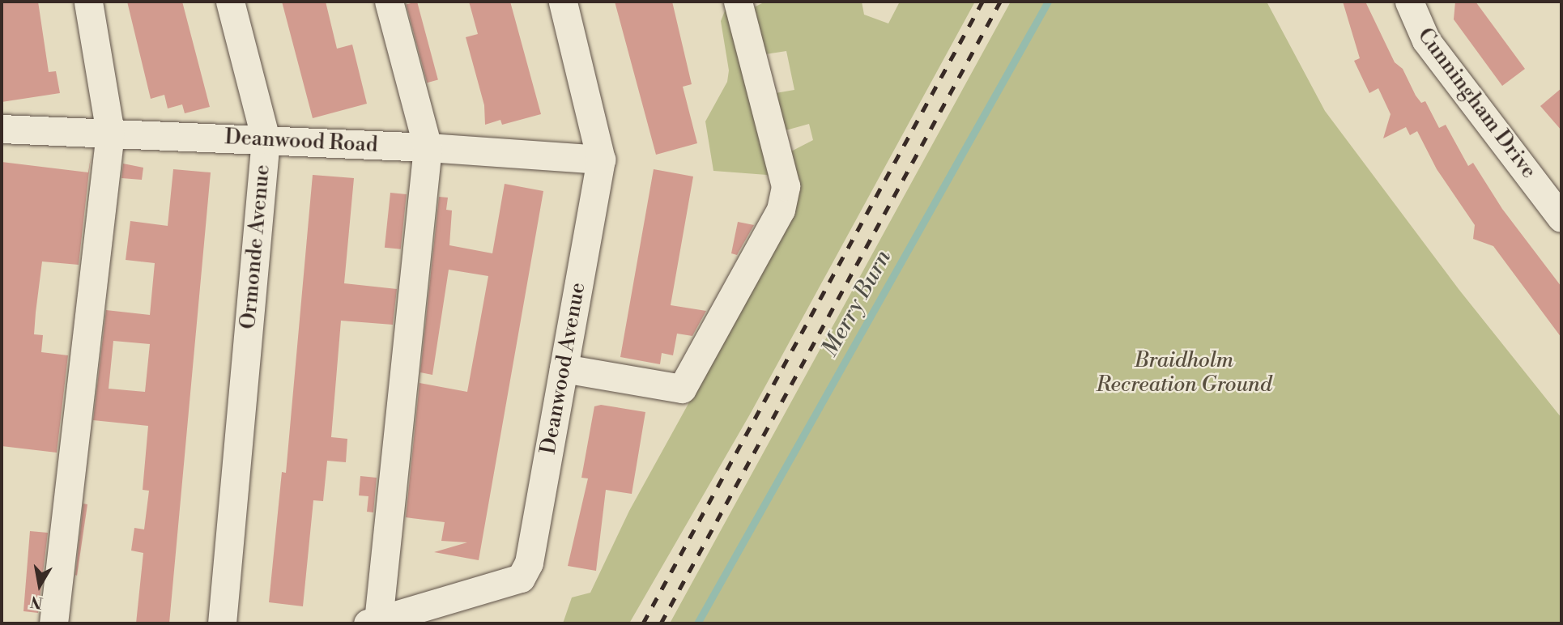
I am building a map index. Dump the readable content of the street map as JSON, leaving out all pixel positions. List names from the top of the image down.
{
  "streets": {
    "street": [
      "Cunningham Drive",
      "Deanwood Road",
      "Ormonde Avenue",
      "Deanwood Avenue"
    ]
  },
  "crossings": [
    ["Deanwood Road", "Ormonde Avenue"],
    ["Deanwood Road", "Deanwood Avenue"]
  ],
  "water": ["Merry Burn"],
  "parks": ["Braidholm Recreation Ground"],
  "north": "bottom"
}
